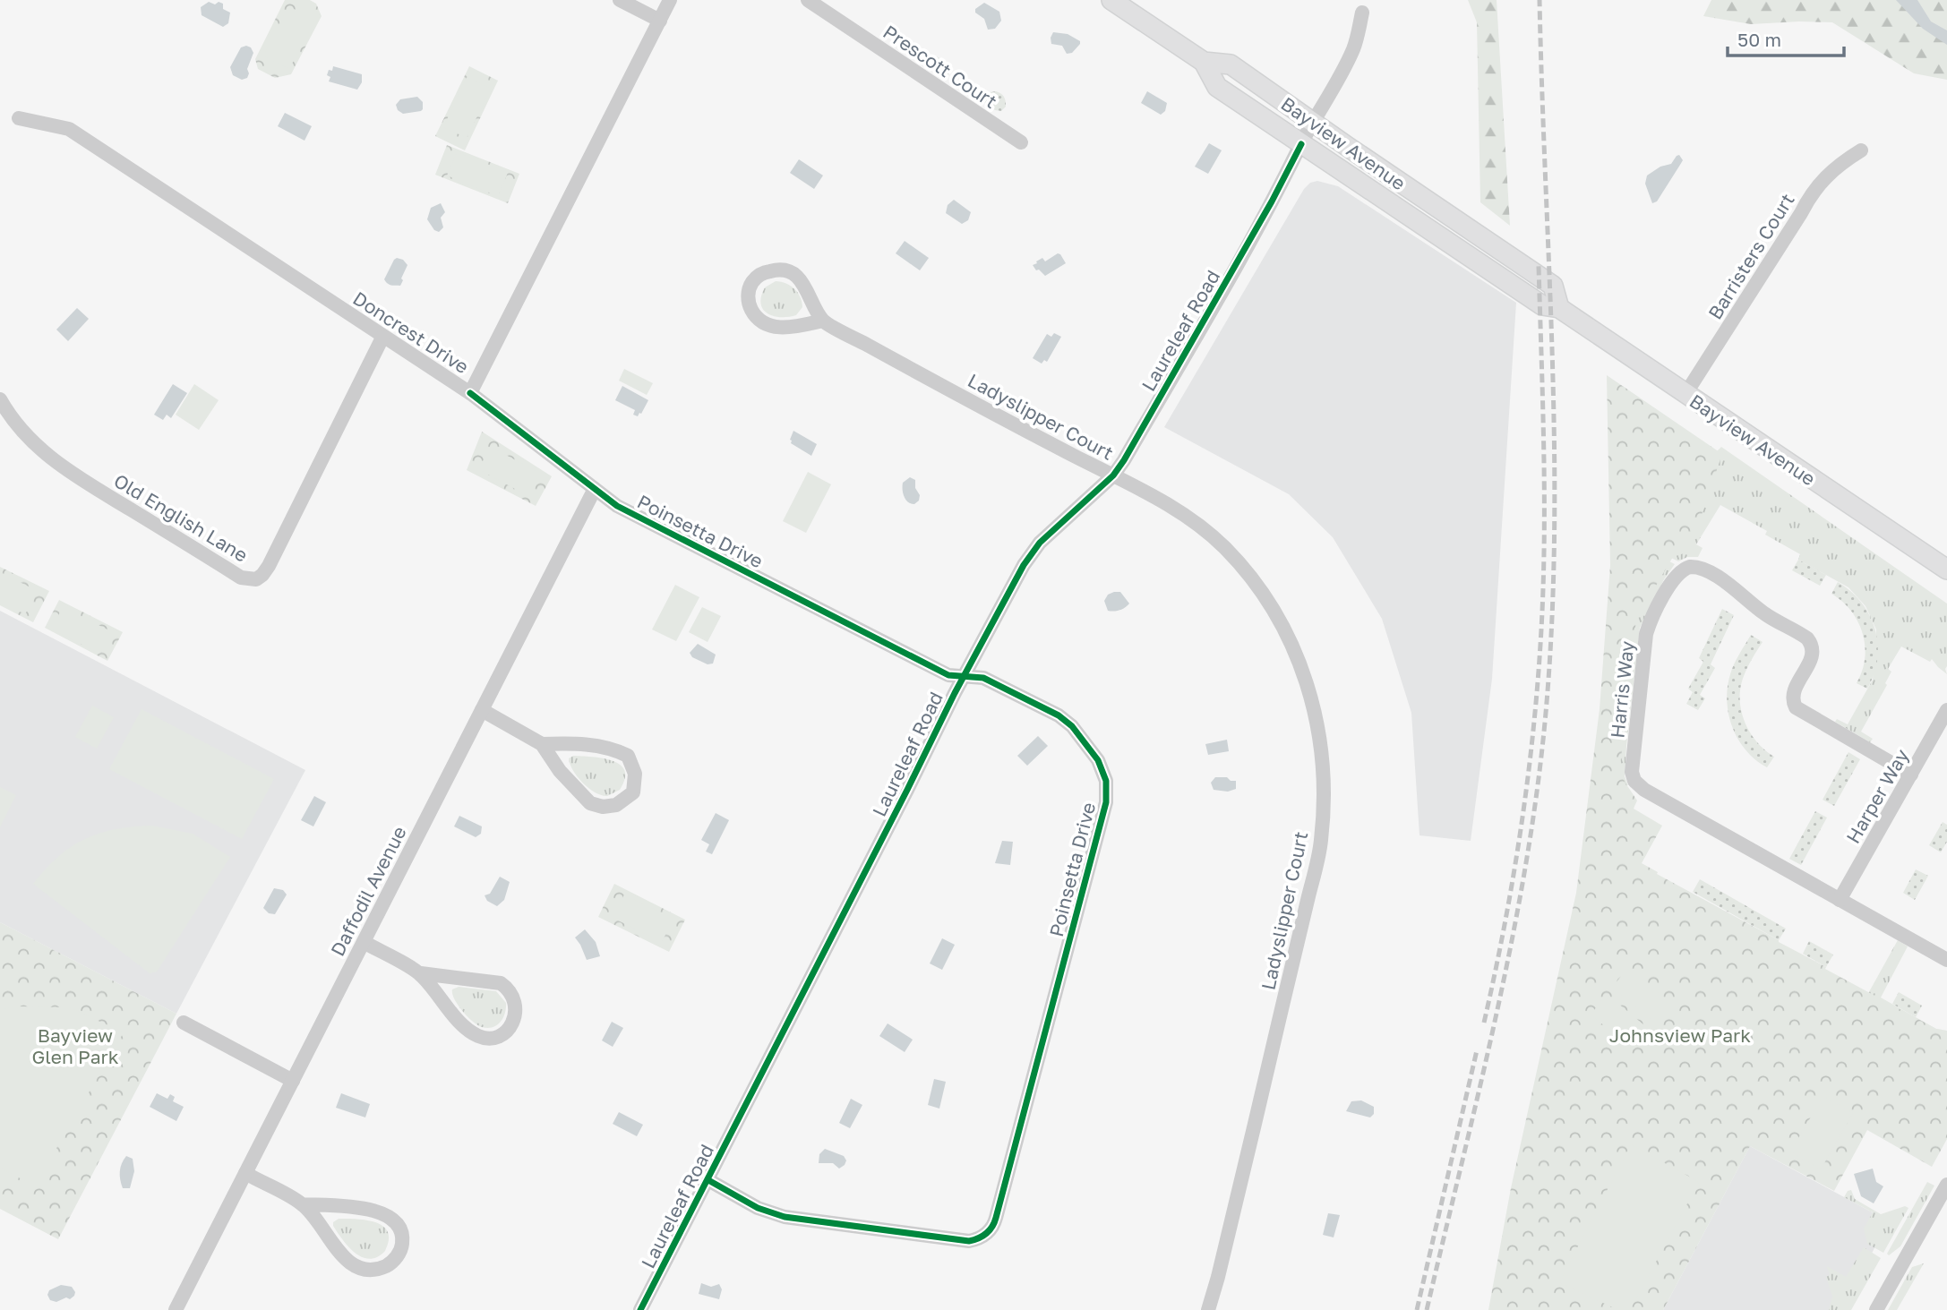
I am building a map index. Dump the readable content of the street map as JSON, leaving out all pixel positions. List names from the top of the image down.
{
  "streets": {
    "main road": ["Bayview Avenue"],
    "street": [
      "Prescott Court",
      "Barristers Court",
      "Laureleaf Road",
      "Doncrest Drive",
      "Ladyslipper Court",
      "Old English Lane",
      "Poinsetta Drive",
      "Harris Way",
      "Harper Way",
      "Daffodil Avenue"
    ]
  },
  "crossings": [
    ["Bayview Avenue", "Barristers Court"],
    ["Bayview Avenue", "Laureleaf Road"],
    ["Laureleaf Road", "Ladyslipper Court"],
    ["Laureleaf Road", "Poinsetta Drive"],
    ["Doncrest Drive", "Old English Lane"],
    ["Doncrest Drive", "Poinsetta Drive"],
    ["Poinsetta Drive", "Daffodil Avenue"],
    ["Harris Way", "Harper Way"]
  ],
  "parks": ["Bayview Glen Park", "Johnsview Park"],
  "scale_bar": "50 m"
}
